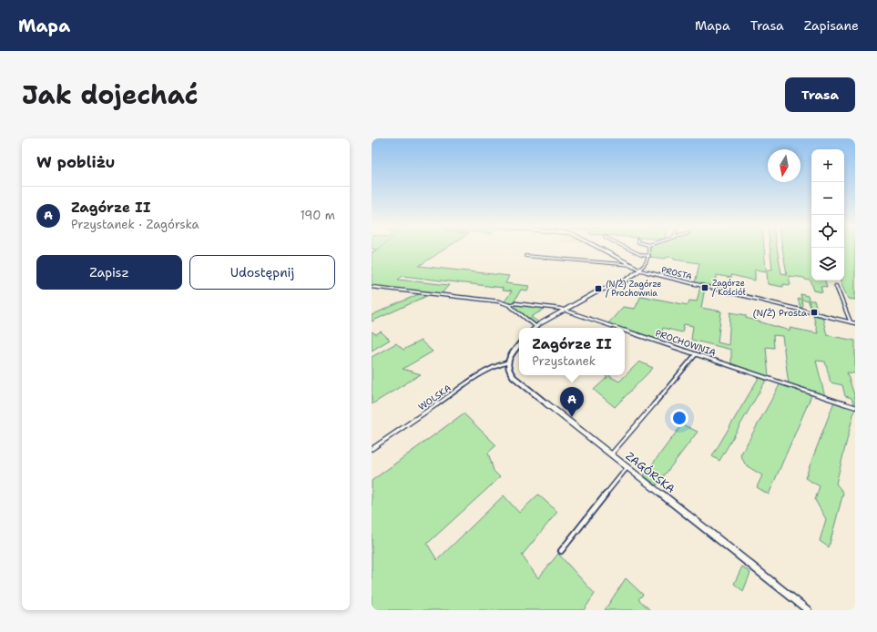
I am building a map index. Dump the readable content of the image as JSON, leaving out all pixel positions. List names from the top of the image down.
{
  "streets": {
    "street": [
      "PROSTA",
      "PROCHOWNIA",
      "WOLSKA",
      "ZAGÓRSKA"
    ]
  },
  "crossings": [
    ["WOLSKA", "ZAGÓRSKA"]
  ],
  "places": {
    "transit": ["Zagórze / Kościół", "(N/Ż) Zagórze / Prochownia", "(N/Ż) Prosta"]
  },
  "north": "bottom",
  "page": {
    "header": "Mapa",
    "nav": ["Mapa", "Trasa", "Zapisane"],
    "title": "Jak dojechać",
    "buttons": [
      "Trasa",
      ["Zapisz", "Udostępnij"]
    ],
    "heading": "W pobliżu",
    "map_buttons": ["+", "−"],
    "list": [
      {
        "mark": "A",
        "name": "Zagórze II",
        "note": "Przystanek · Zagórska",
        "value": "190 m"
      }
    ],
    "popup": ["Zagórze II", "Przystanek"],
    "pins": "A"
  }
}
